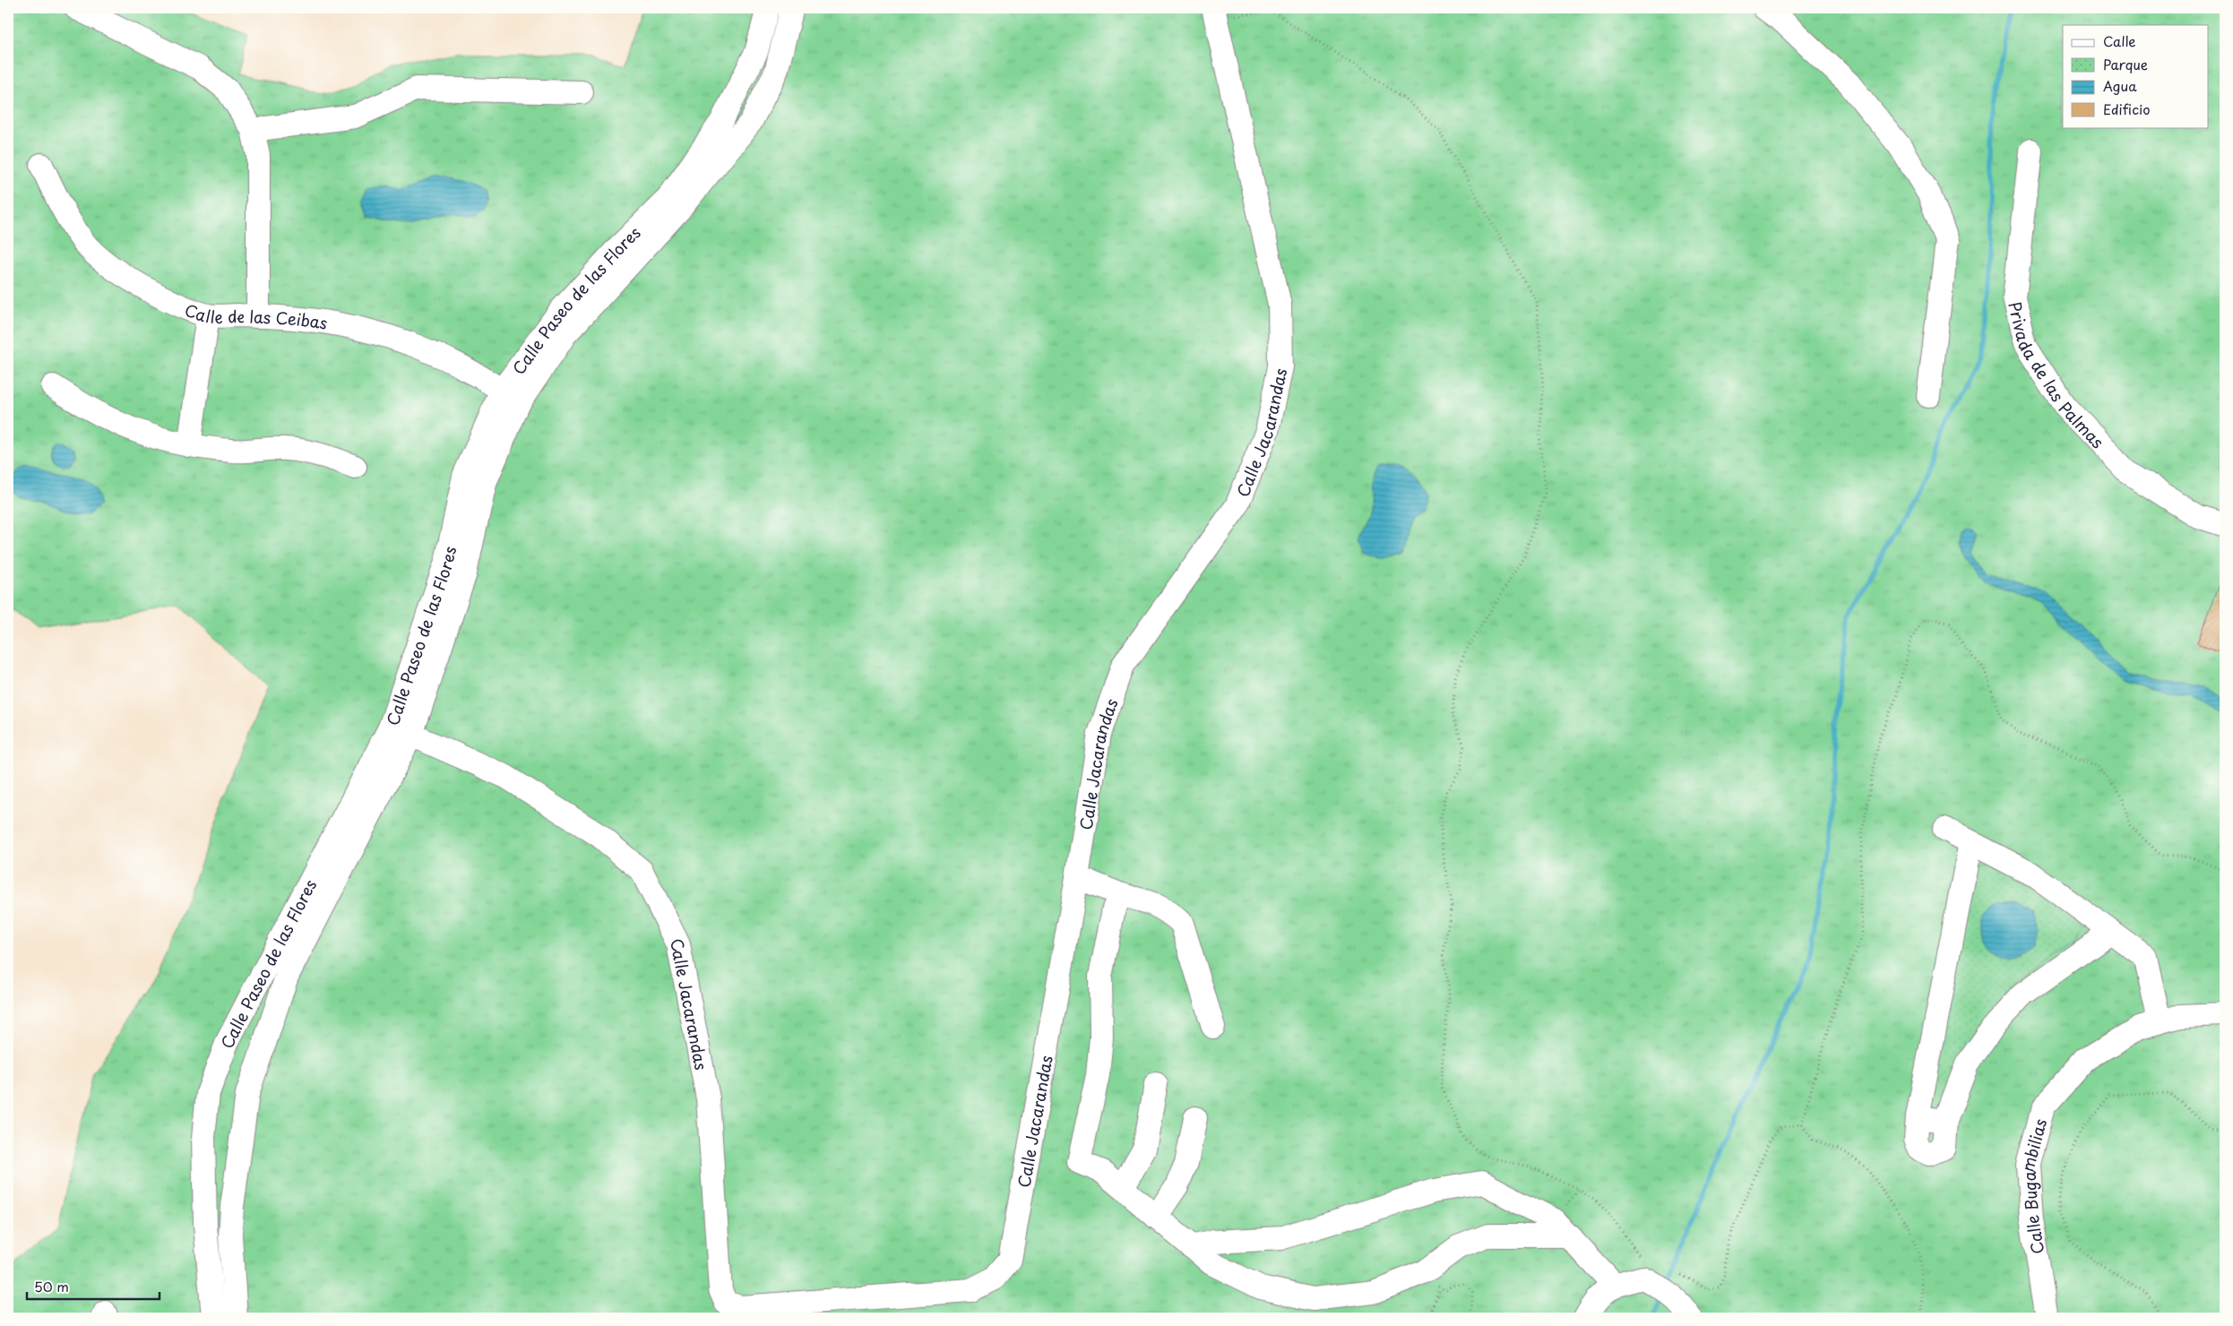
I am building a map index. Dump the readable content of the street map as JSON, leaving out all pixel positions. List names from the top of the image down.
{
  "streets": {
    "street": [
      "Calle Paseo de las Flores",
      "Calle de las Ceibas",
      "Privada de las Palmas",
      "Calle Jacarandas",
      "Calle Bugambilias"
    ]
  },
  "crossings": [
    ["Calle Paseo de las Flores", "Calle de las Ceibas"],
    ["Calle Paseo de las Flores", "Calle Jacarandas"]
  ],
  "legend": [
    "Calle",
    "Parque",
    "Agua",
    "Edificio"
  ],
  "scale_bar": "50 m"
}
